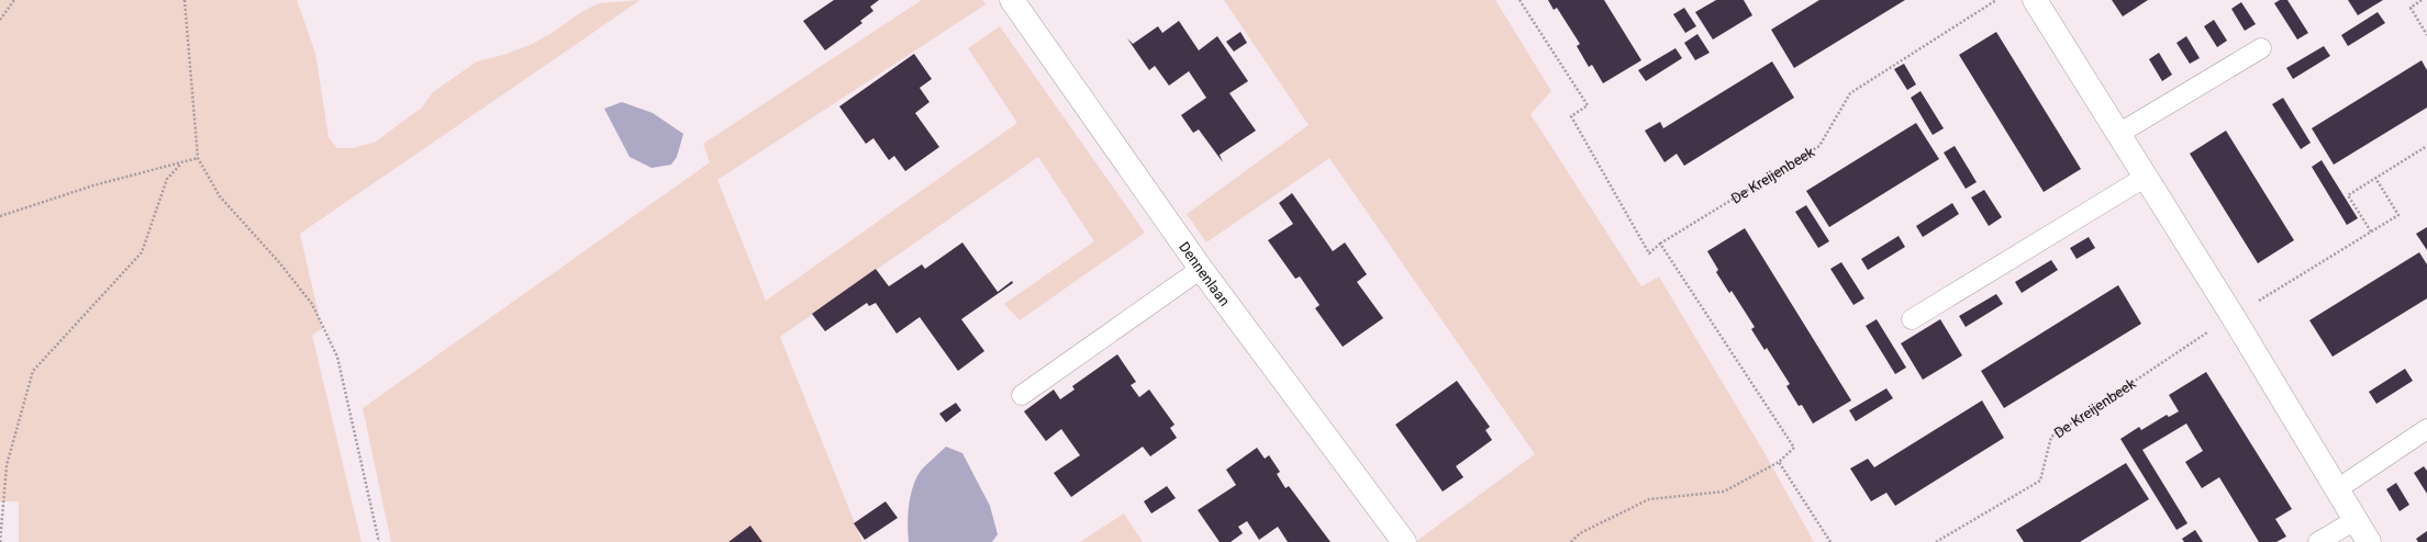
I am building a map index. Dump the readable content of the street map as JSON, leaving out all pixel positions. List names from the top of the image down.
{
  "streets": {
    "street": ["Dennenlaan"],
    "path": ["De Kreijenbeek"]
  }
}
